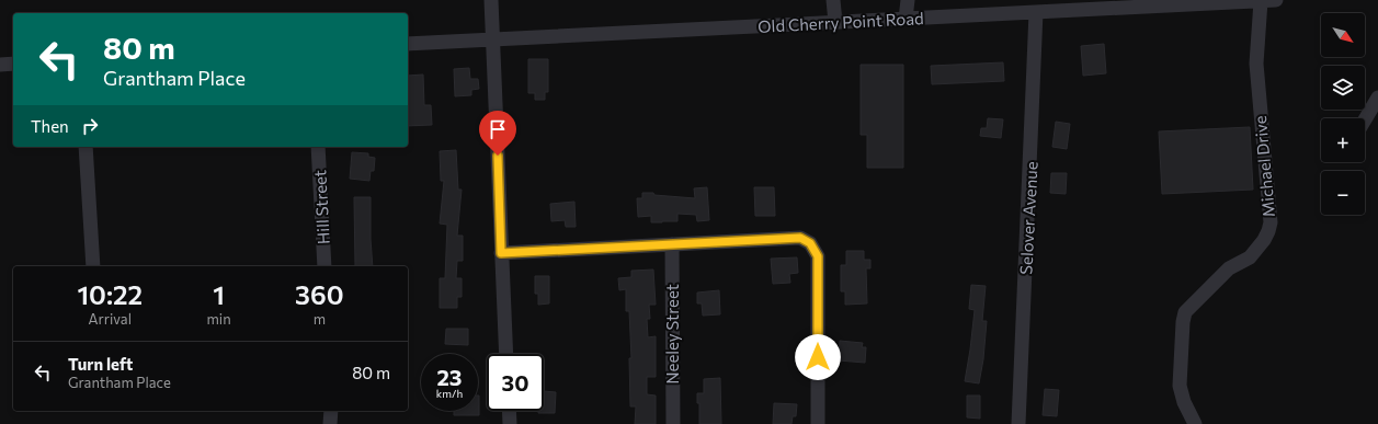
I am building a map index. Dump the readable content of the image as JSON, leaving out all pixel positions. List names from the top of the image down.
{
  "streets": {
    "street": [
      "Old Cherry Point Road",
      "Michael Drive",
      "Hill Street",
      "Selover Avenue",
      "Neeley Street"
    ]
  },
  "crossings": [
    ["Old Cherry Point Road", "Michael Drive"],
    ["Old Cherry Point Road", "Selover Avenue"]
  ],
  "north": "bottom right",
  "page": {
    "map_buttons": ["+", "−"],
    "turn": ["80 m", "Grantham Place"],
    "then": "Then",
    "eta": [
      "10:22",
      "Arrival",
      "1",
      "min",
      "360",
      "m"
    ],
    "list": [
      {
        "name": "Turn left",
        "note": "Grantham Place",
        "value": "80 m"
      }
    ],
    "speed": "23 km/h",
    "limit": "30"
  }
}
